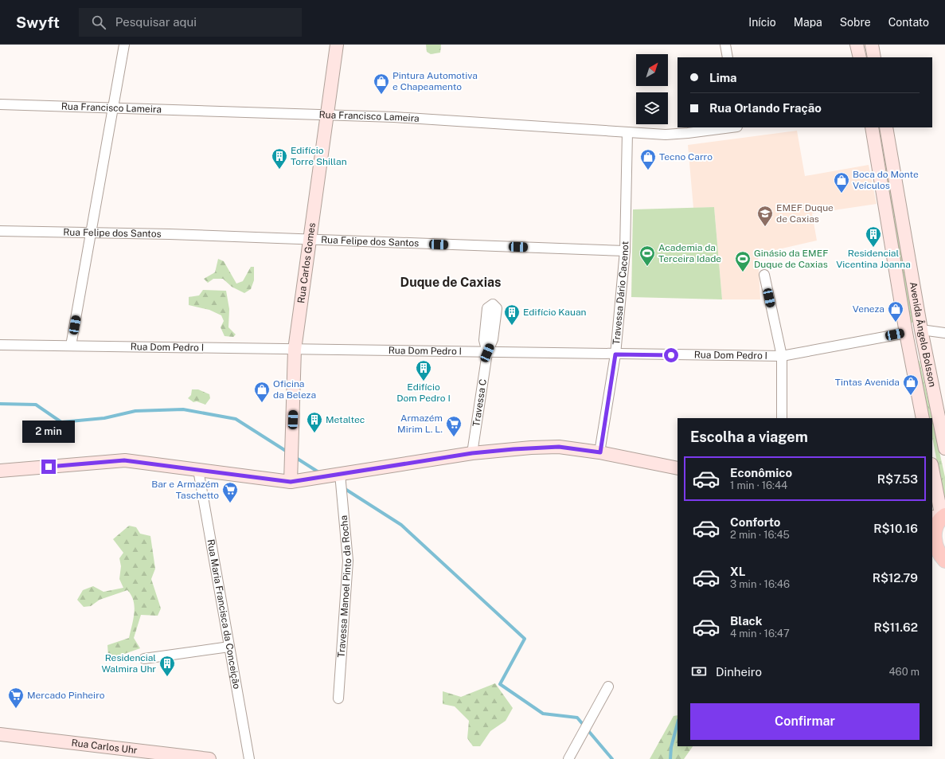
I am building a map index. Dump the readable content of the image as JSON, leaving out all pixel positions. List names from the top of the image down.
{
  "streets": {
    "street": [
      "Rua Francisco Lameira",
      "Rua Felipe dos Santos",
      "Rua Carlos Gomes",
      "Travessa Dário Cacenot",
      "Avenida Ângelo Bolsson",
      "Rua Dom Pedro I",
      "Travessa C",
      "Travessa Manoel Pinto da Rocha",
      "Rua Maria Francisca da Conceição",
      "Rua Carlos Uhr"
    ]
  },
  "crossings": [
    ["Rua Francisco Lameira", "Rua Carlos Gomes"],
    ["Rua Francisco Lameira", "Travessa Dário Cacenot"],
    ["Rua Felipe dos Santos", "Rua Carlos Gomes"],
    ["Rua Felipe dos Santos", "Travessa Dário Cacenot"],
    ["Rua Carlos Gomes", "Rua Dom Pedro I"],
    ["Travessa Dário Cacenot", "Rua Dom Pedro I"],
    ["Avenida Ângelo Bolsson", "Rua Dom Pedro I"],
    ["Rua Dom Pedro I", "Travessa C"]
  ],
  "districts": ["Duque de Caxias"],
  "places": {
    "shop": [
      "Pintura Automotiva e Chapeamento",
      "Tecno Carro",
      "Boca do Monte Veículos",
      "Veneza",
      "Tintas Avenida",
      "Oficina da Beleza"
    ],
    "building": [
      "Edifício Torre Shillan",
      "Residencial Vicentina Joanna",
      "Edifício Kauan",
      "Edifício Dom Pedro I",
      "Metaltec",
      "Residencial Walmira Uhr"
    ],
    "school or university": ["EMEF Duque de Caxias"],
    "sports": ["Academia da Terceira Idade", "Ginásio da EMEF Duque de Caxias"],
    "supermarket": ["Armazém Mirim L. L.", "Bar e Armazém Taschetto", "Mercado Pinheiro"]
  },
  "north": "top right",
  "page": {
    "header": "Swyft",
    "search": "Pesquisar aqui",
    "nav": [
      "Início",
      "Mapa",
      "Sobre",
      "Contato"
    ],
    "banner": ["Lima", "Rua Orlando Fração"],
    "heading": "Escolha a viagem",
    "bubble": "2 min",
    "list": [
      {
        "name": "Econômico",
        "note": "1 min · 16:44",
        "value": "R$7.53"
      },
      {
        "name": "Conforto",
        "note": "2 min · 16:45",
        "value": "R$10.16"
      },
      {
        "name": "XL",
        "note": "3 min · 16:46",
        "value": "R$12.79"
      },
      {
        "name": "Black",
        "note": "4 min · 16:47",
        "value": "R$11.62"
      }
    ],
    "pay": ["Dinheiro", "460 m"],
    "buttons": "Confirmar"
  }
}
